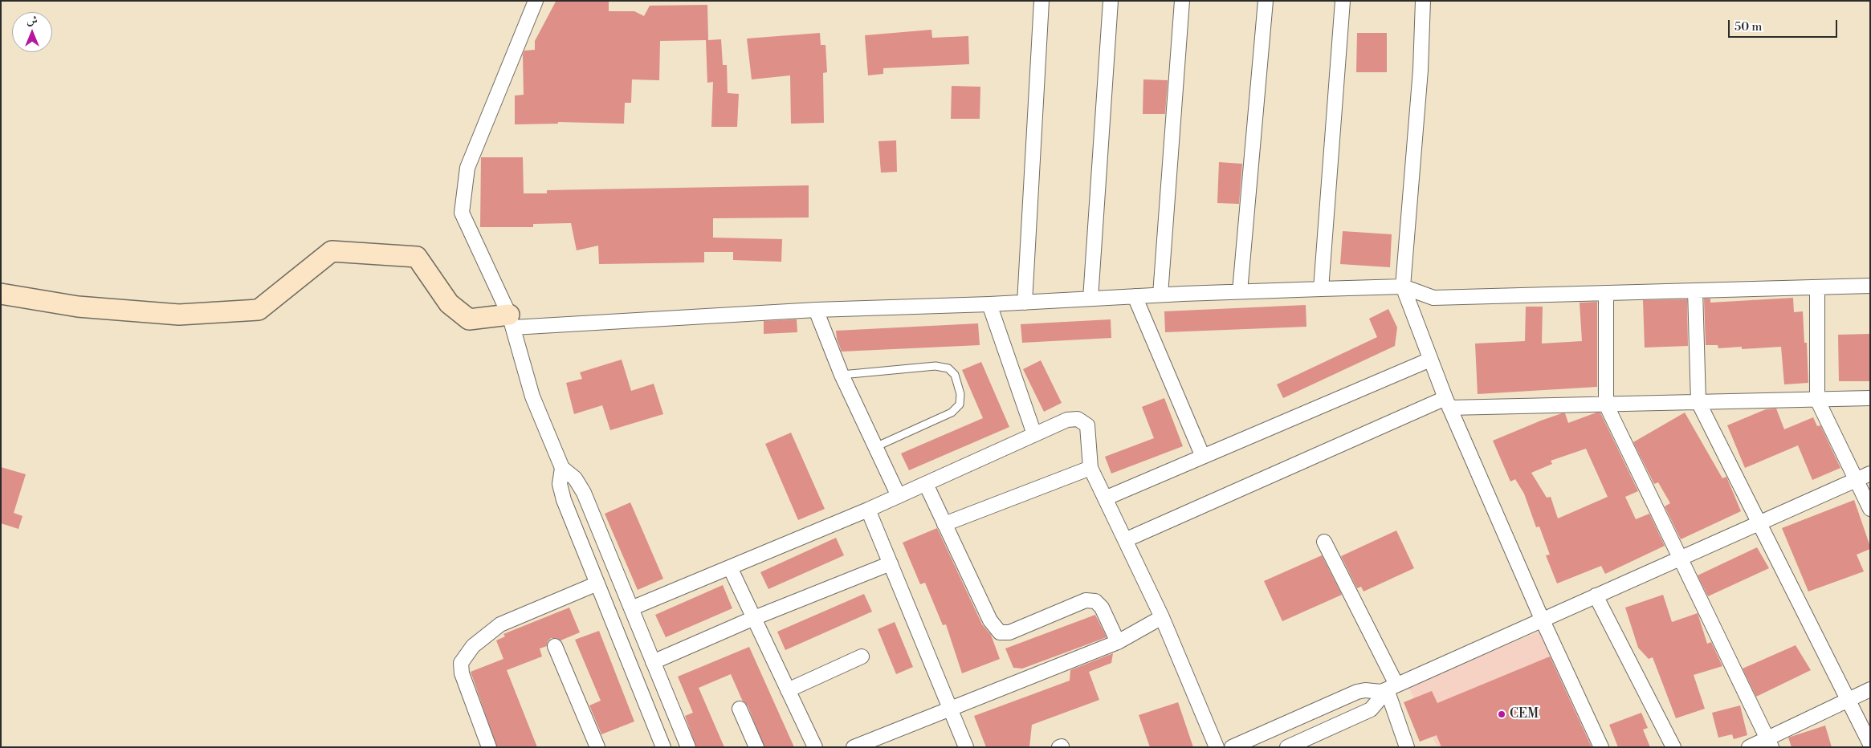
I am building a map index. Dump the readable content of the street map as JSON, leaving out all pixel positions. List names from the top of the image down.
{
  "places": ["CEM"],
  "scale_bar": "50 m",
  "north": "top"
}
